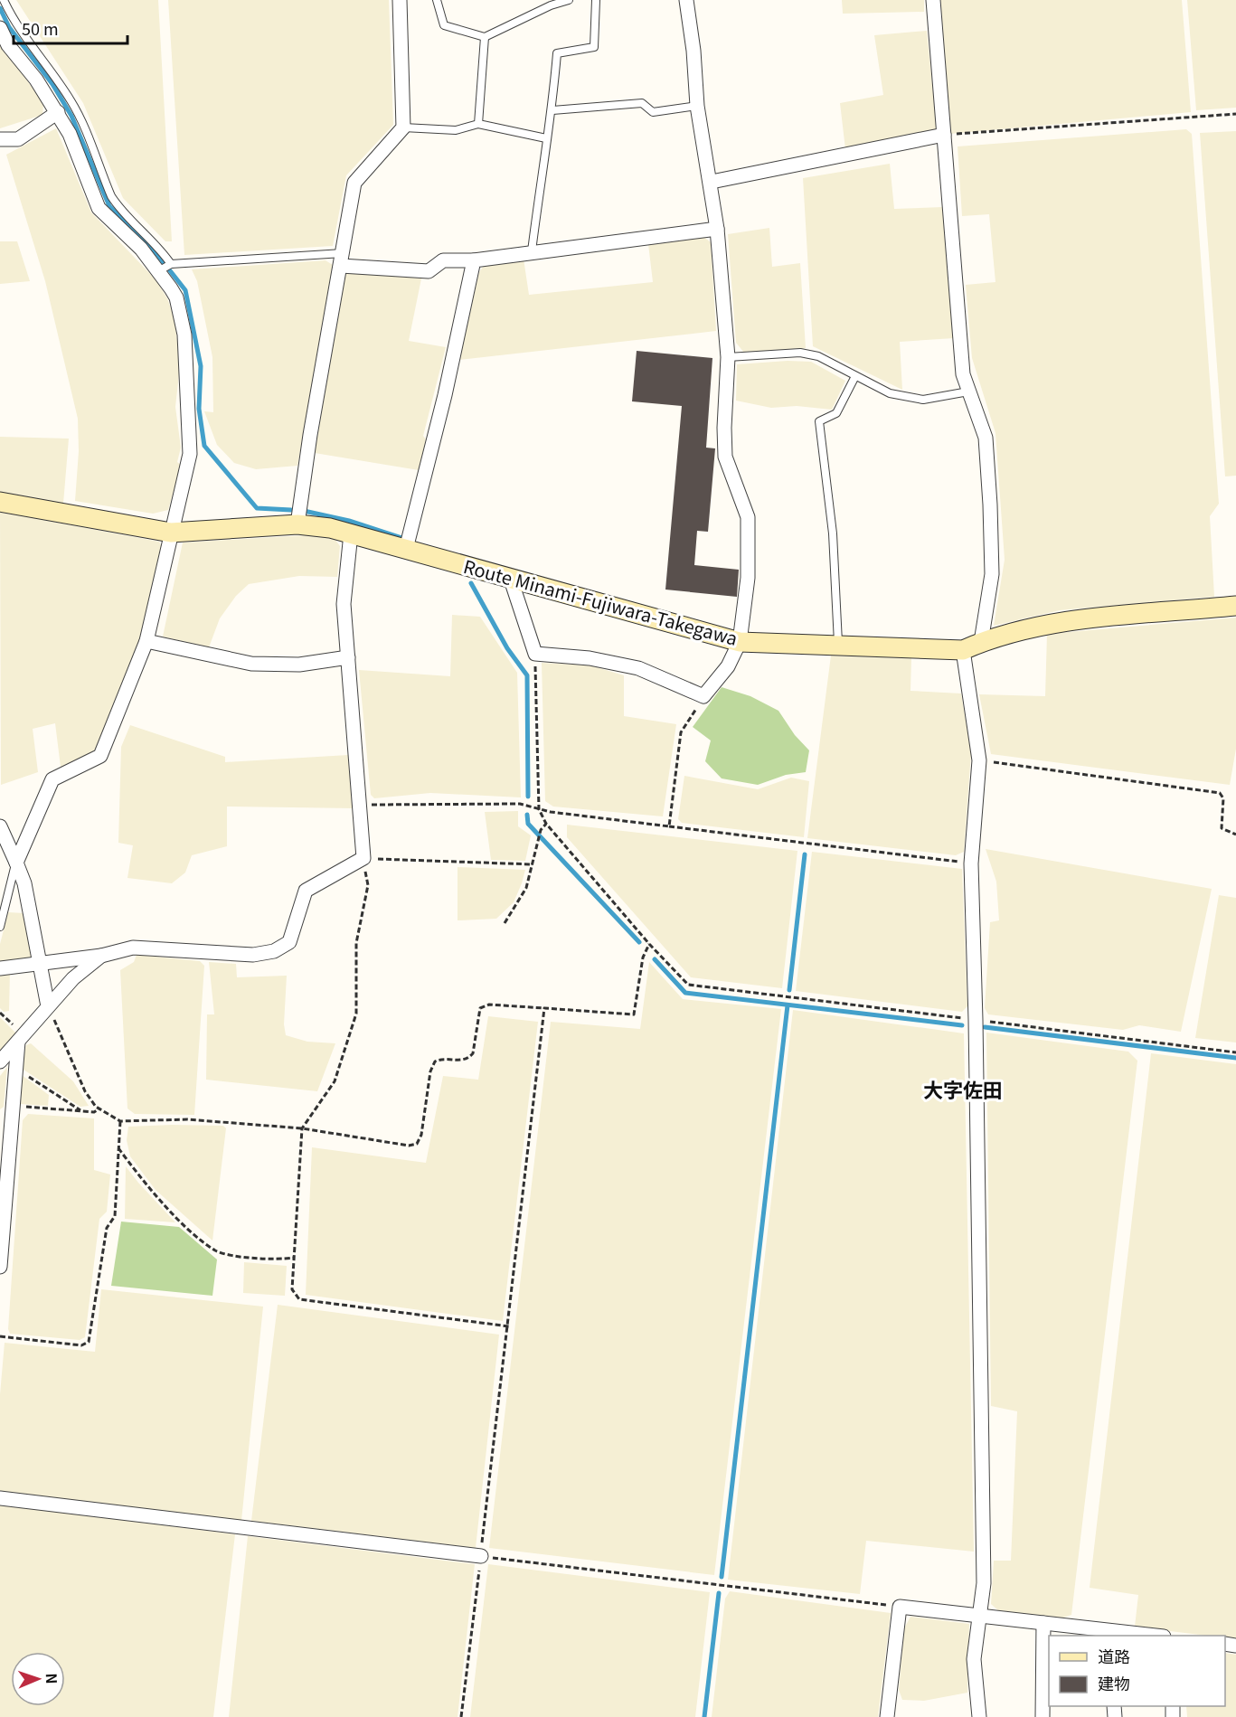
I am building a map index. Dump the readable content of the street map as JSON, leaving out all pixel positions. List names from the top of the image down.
{
  "streets": {
    "main road": ["Route Minami-Fujiwara-Takegawa"]
  },
  "districts": ["大字佐田"],
  "legend": ["道路", "建物"],
  "scale_bar": "50 m",
  "north": "right"
}
